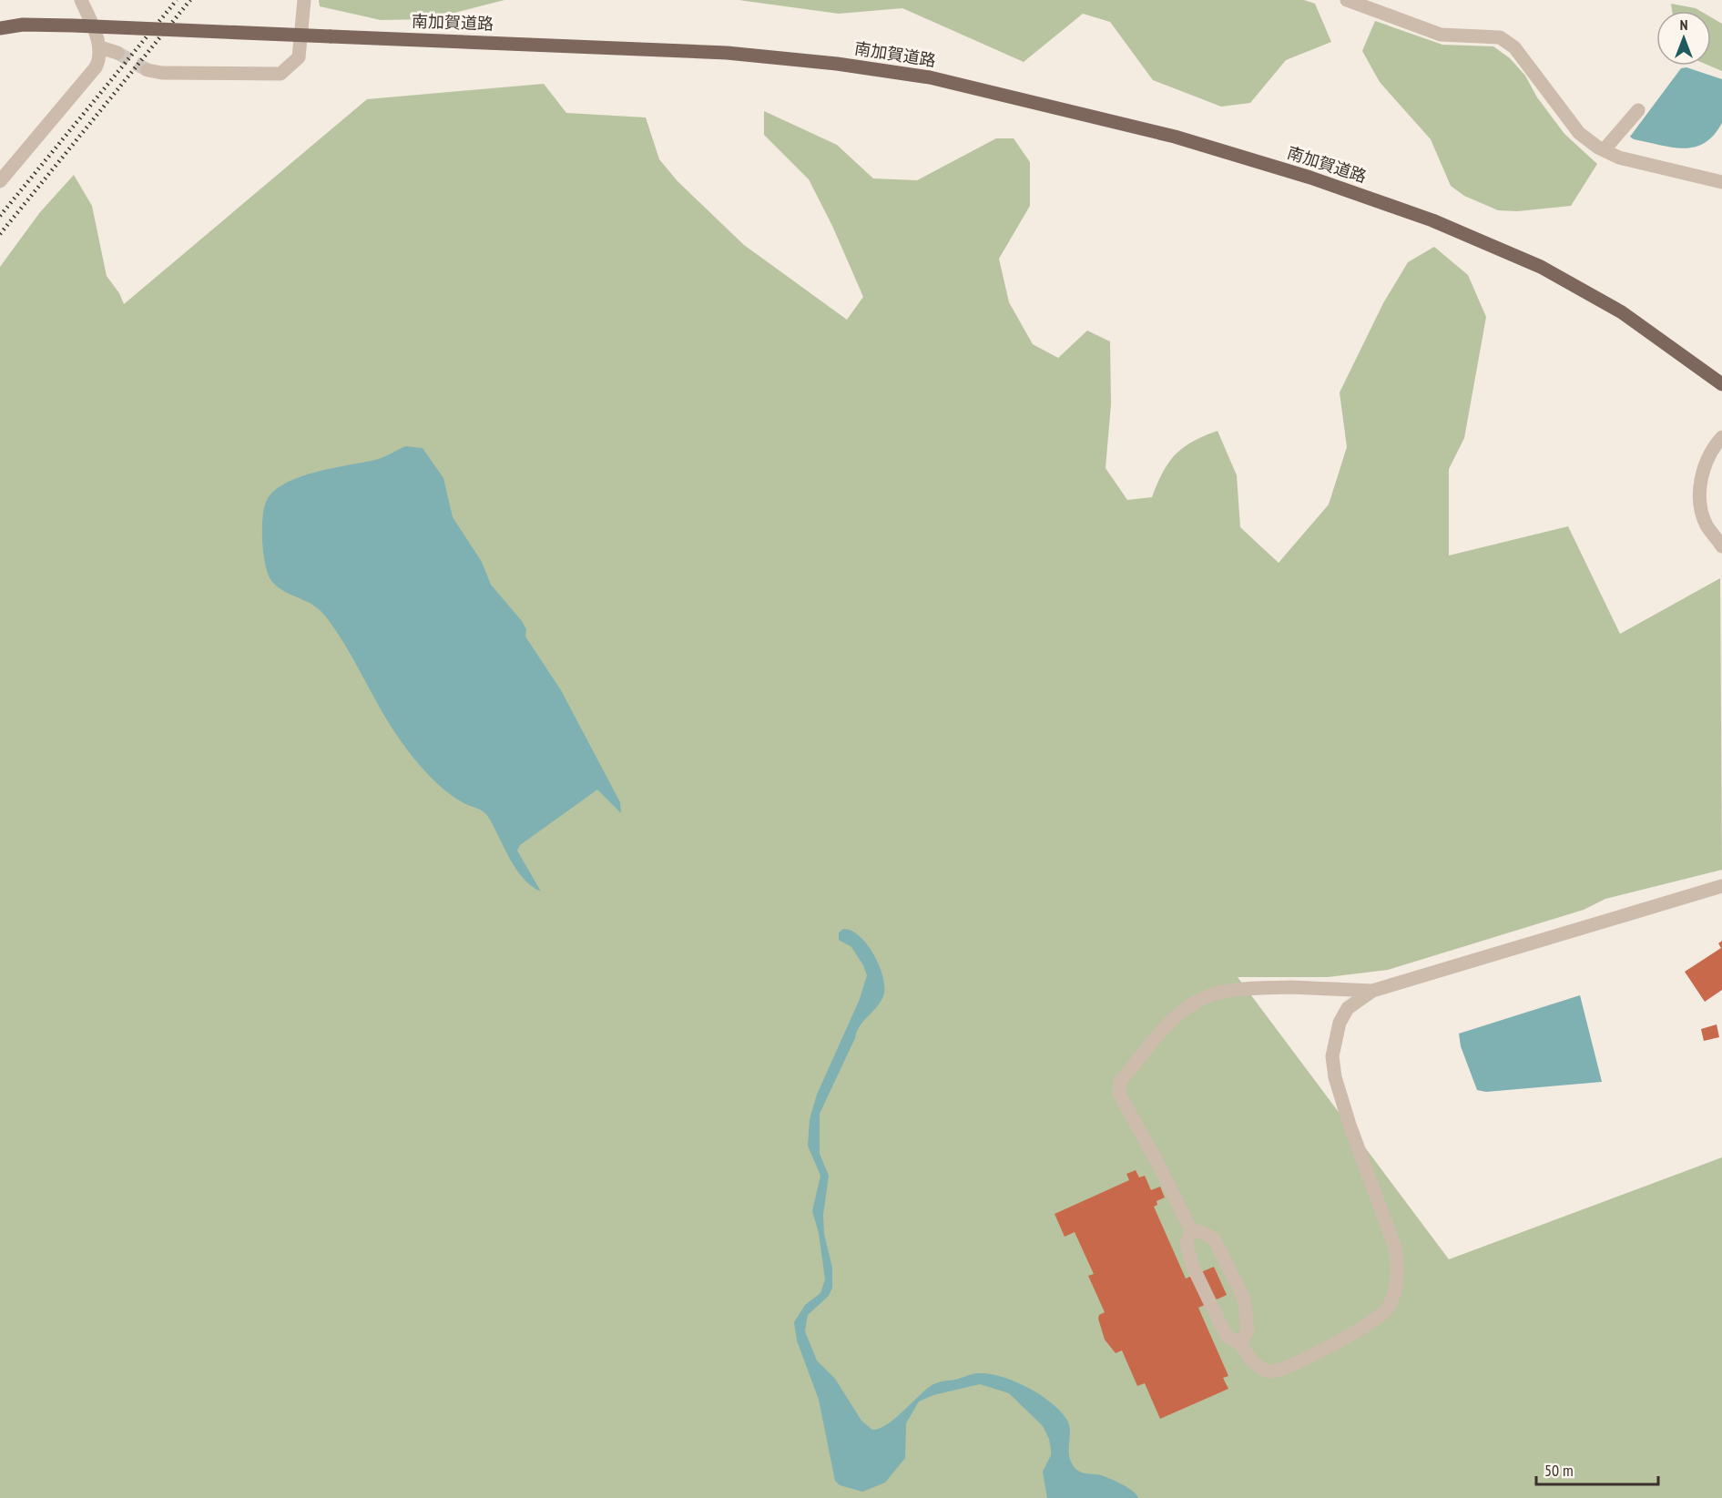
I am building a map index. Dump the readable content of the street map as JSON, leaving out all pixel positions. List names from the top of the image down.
{
  "streets": {
    "main road": ["南加賀道路"]
  },
  "scale_bar": "50 m",
  "north": "top"
}
